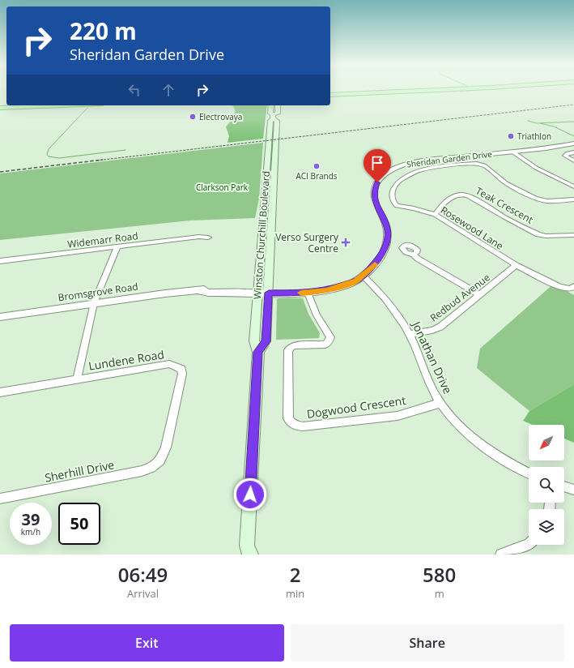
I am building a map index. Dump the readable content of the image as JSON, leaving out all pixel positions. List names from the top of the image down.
{
  "streets": {
    "main road": ["Winston Churchill Boulevard"],
    "street": [
      "Sheridan Garden Drive",
      "Teak Crescent",
      "Rosewood Lane",
      "Widemarr Road",
      "Bromsgrove Road",
      "Redbud Avenue",
      "Jonathan Drive",
      "Lundene Road",
      "Dogwood Crescent",
      "Sherhill Drive"
    ]
  },
  "crossings": [
    ["Sheridan Garden Drive", "Winston Churchill Boulevard"],
    ["Sheridan Garden Drive", "Bromsgrove Road"],
    ["Sheridan Garden Drive", "Jonathan Drive"],
    ["Sheridan Garden Drive", "Dogwood Crescent"],
    ["Teak Crescent", "Rosewood Lane"],
    ["Rosewood Lane", "Redbud Avenue"],
    ["Winston Churchill Boulevard", "Bromsgrove Road"],
    ["Redbud Avenue", "Jonathan Drive"],
    ["Jonathan Drive", "Dogwood Crescent"],
    ["Lundene Road", "Sherhill Drive"]
  ],
  "parks": ["Clarkson Park"],
  "places": {
    "other": ["Electrovaya", "Triathlon", "ACI Brands"],
    "health": ["Verso Surgery Centre"]
  },
  "north": "bottom left",
  "page": {
    "turn": ["220 m", "Sheridan Garden Drive"],
    "speed": "39 km/h",
    "limit": "50",
    "eta": [
      "06:49",
      "Arrival",
      "2",
      "min",
      "580",
      "m"
    ],
    "buttons": ["Exit", "Share"]
  }
}
